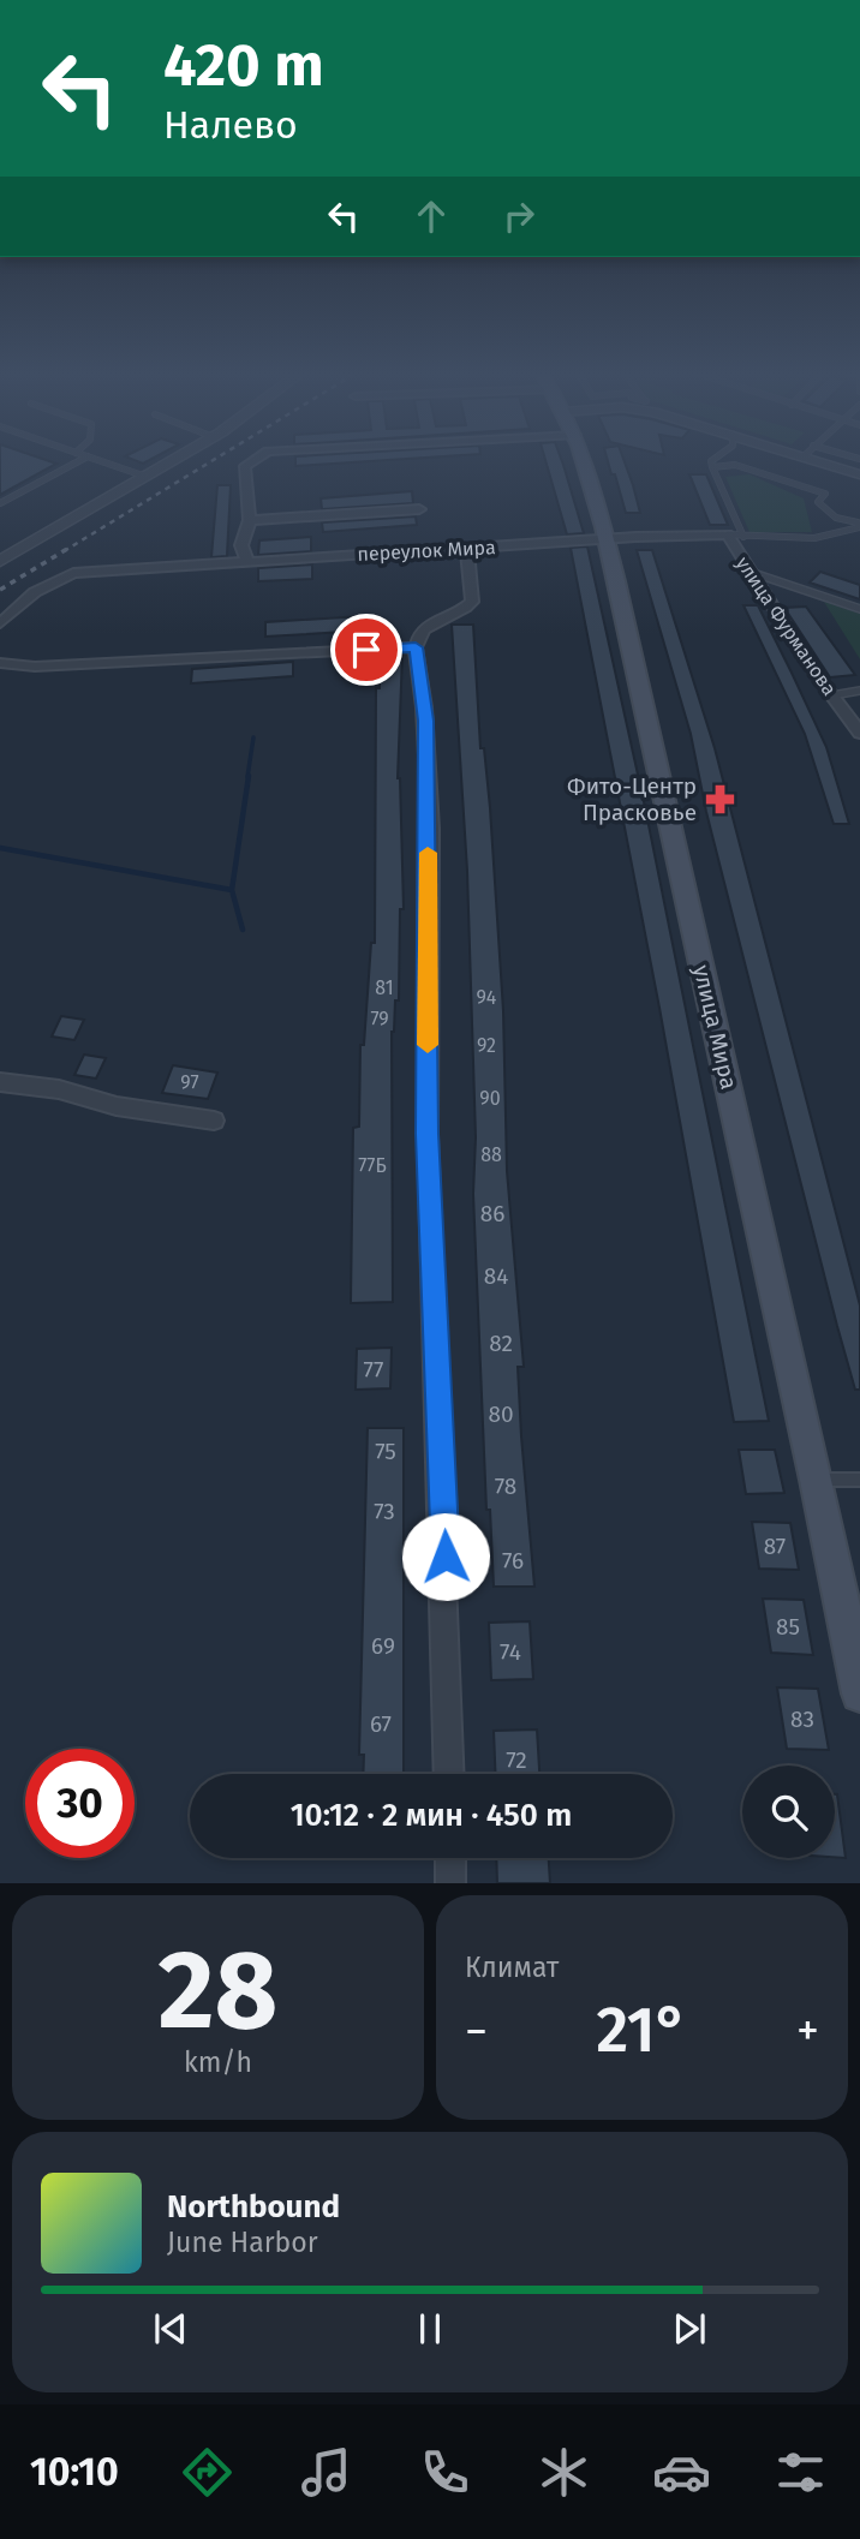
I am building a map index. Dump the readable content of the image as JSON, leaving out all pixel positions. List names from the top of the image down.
{
  "streets": {
    "main road": ["улица Мира"],
    "street": ["переулок Мира", "улица Фурманова"]
  },
  "crossings": [
    ["переулок Мира", "улица Фурманова"],
    ["переулок Мира", "улица Мира"],
    ["улица Фурманова", "улица Мира"]
  ],
  "places": {
    "pharmacy": ["Фито-Центр Прасковье"]
  },
  "house_numbers": [
    "81",
    "94",
    "79",
    "92",
    "97",
    "90",
    "88",
    "77Б",
    "86",
    "84",
    "82",
    "77",
    "80",
    "75",
    "78",
    "73",
    "87",
    "76",
    "85",
    "69",
    "74",
    "83",
    "67",
    "72"
  ],
  "page": {
    "turn": ["420 m", "Налево"],
    "limit": "30",
    "trip": "10:12 · 2 мин · 450 m",
    "tile": [
      ["28", "km/h"],
      "Климат"
    ],
    "heat": ["−", "21°", "+"],
    "song": ["Northbound", "June Harbor"],
    "tabs": "10:10"
  }
}
